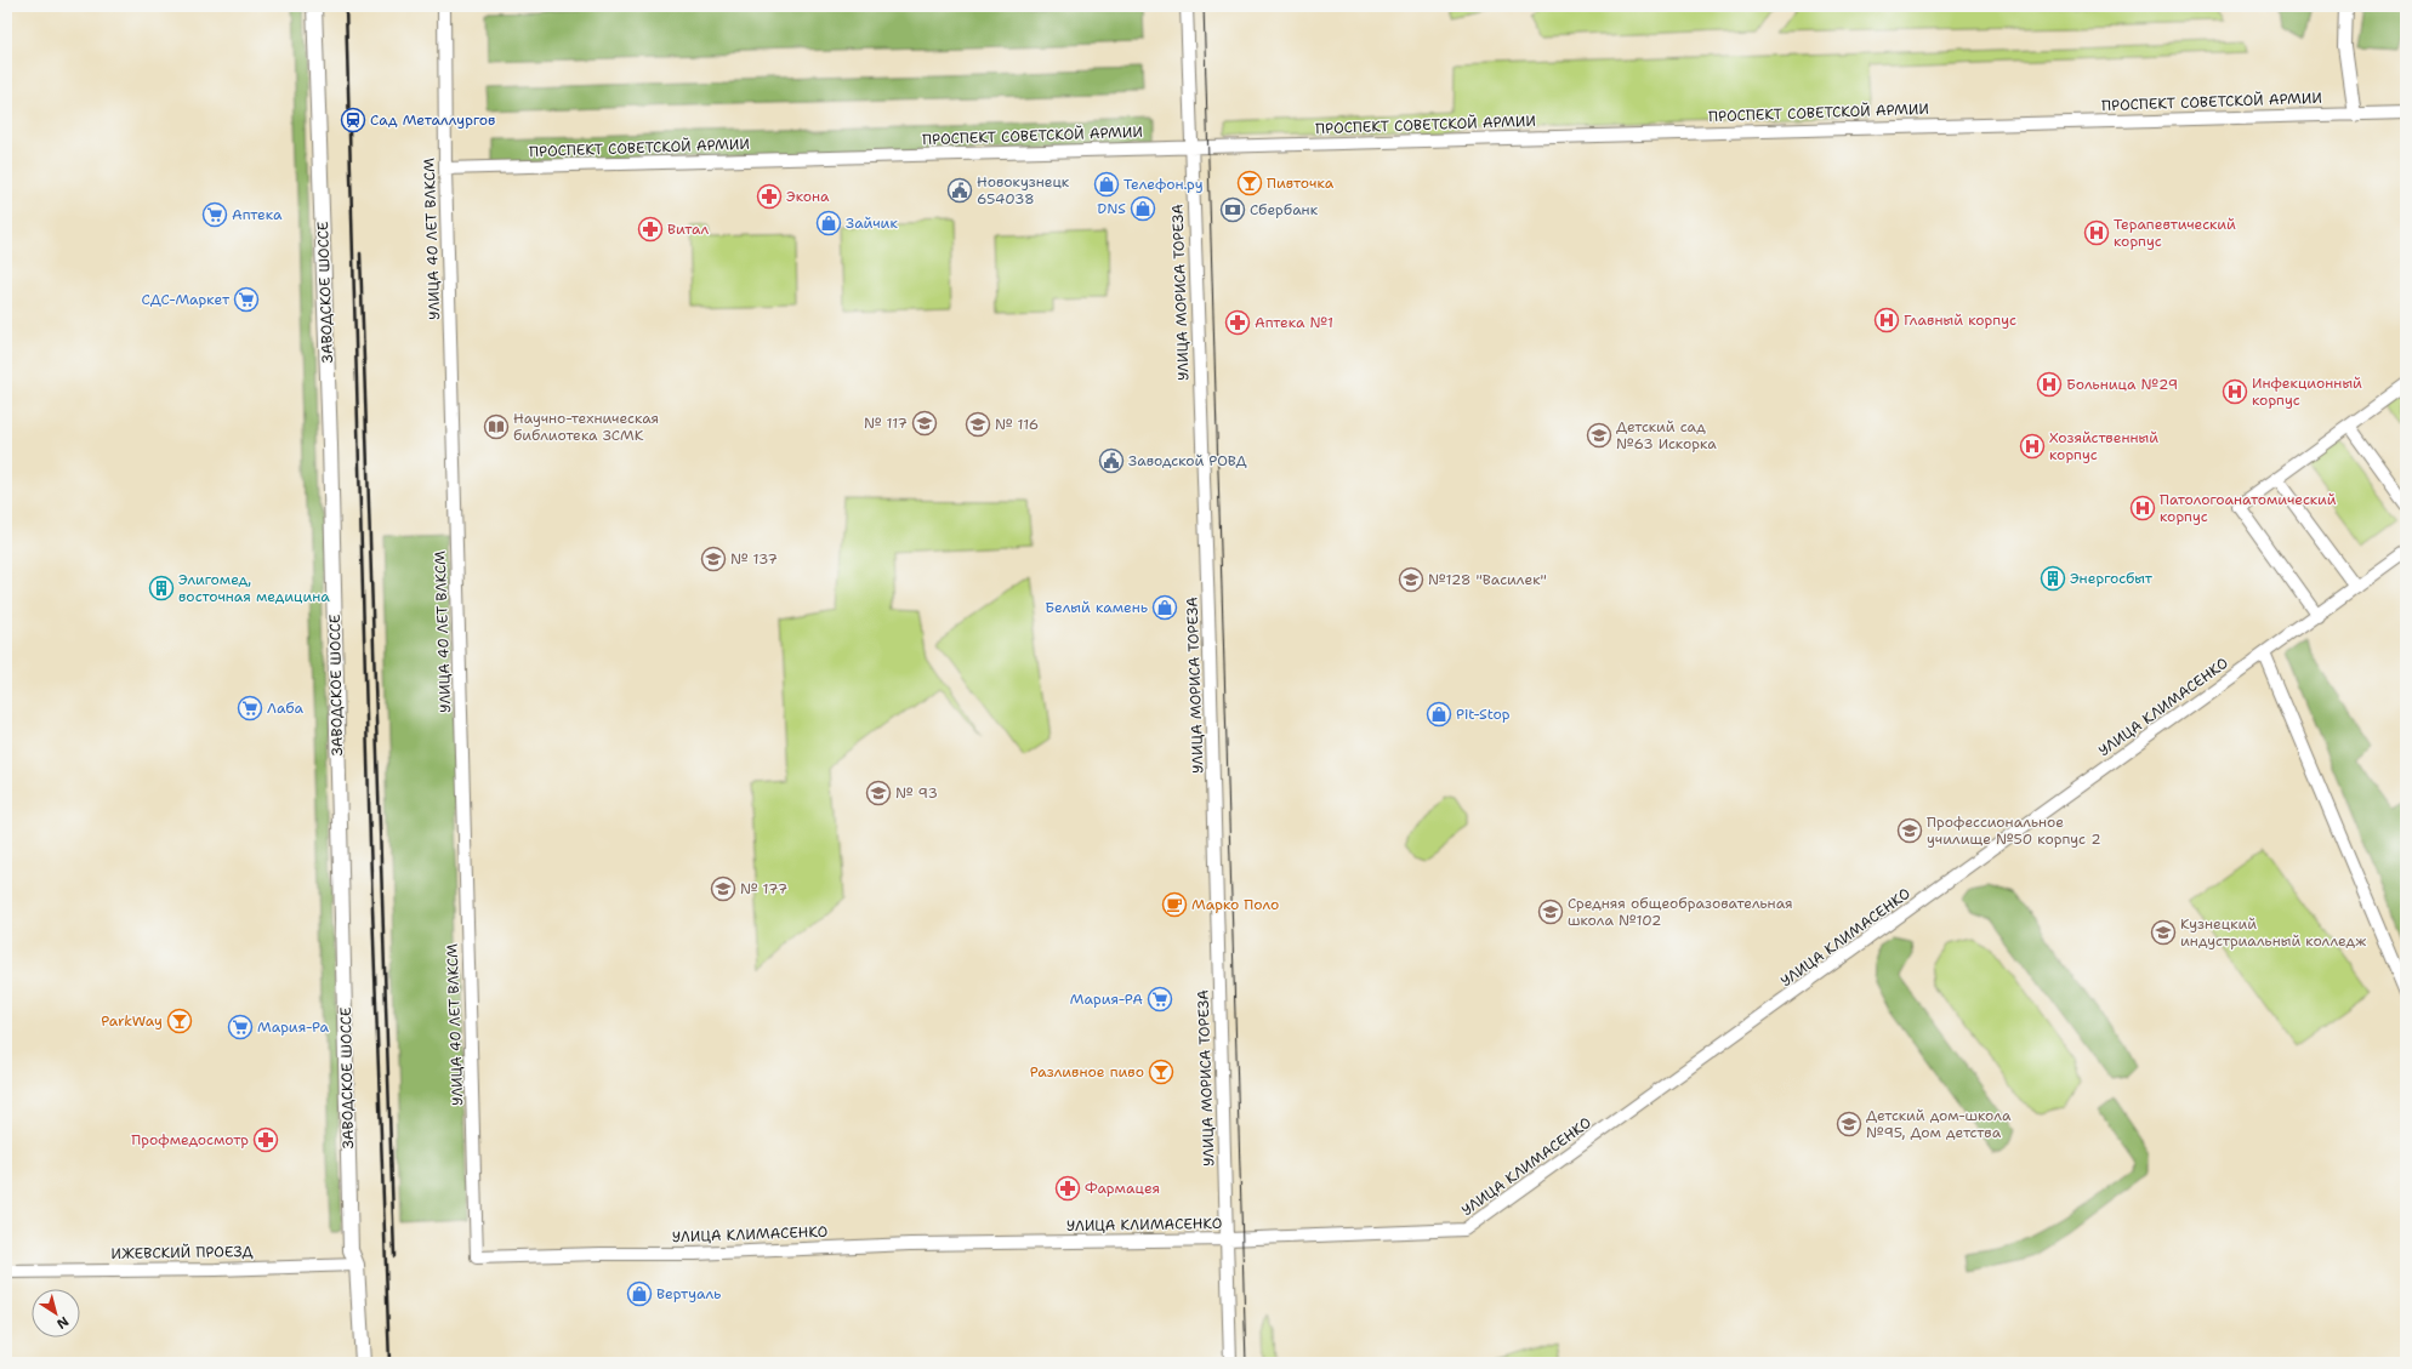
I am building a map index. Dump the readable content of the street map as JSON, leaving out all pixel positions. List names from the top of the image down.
{
  "streets": {
    "main road": ["ЗАВОДСКОЕ ШОССЕ"],
    "street": [
      "ПРОСПЕКТ СОВЕТСКОЙ АРМИИ",
      "УЛИЦА 40 ЛЕТ ВЛКСМ",
      "УЛИЦА МОРИСА ТОРЕЗА",
      "УЛИЦА КЛИМАСЕНКО",
      "ИЖЕВСКИЙ ПРОЕЗД"
    ]
  },
  "crossings": [
    ["ПРОСПЕКТ СОВЕТСКОЙ АРМИИ", "УЛИЦА 40 ЛЕТ ВЛКСМ"],
    ["ПРОСПЕКТ СОВЕТСКОЙ АРМИИ", "УЛИЦА МОРИСА ТОРЕЗА"],
    ["УЛИЦА 40 ЛЕТ ВЛКСМ", "УЛИЦА КЛИМАСЕНКО"],
    ["ЗАВОДСКОЕ ШОССЕ", "ИЖЕВСКИЙ ПРОЕЗД"],
    ["УЛИЦА МОРИСА ТОРЕЗА", "УЛИЦА КЛИМАСЕНКО"]
  ],
  "places": {
    "station": ["Сад Металлургов"],
    "bar": ["Пивточка", "ParkWay", "Разливное пиво"],
    "shop": [
      "Телефон.ру",
      "DNS",
      "Зайчик",
      "Белый камень",
      "Pit-Stop",
      "Вертуаль"
    ],
    "public building": ["Новокузнецк 654038", "Заводской РОВД"],
    "pharmacy": [
      "Экона",
      "Витал",
      "Аптека №1",
      "Профмедосмотр",
      "Фармацея"
    ],
    "bank": ["Сбербанк"],
    "supermarket": [
      "Аптека",
      "СДС-Маркет",
      "Лаба",
      "Мария-РА",
      "Мария-Ра"
    ],
    "hospital": [
      "Терапевтический корпус",
      "Главный корпус",
      "Больница №29",
      "Инфекционный корпус",
      "Хозяйственный корпус",
      "Патологоанатомический корпус"
    ],
    "school or university": [
      "№ 117",
      "№ 116",
      "Детский сад №63 Искорка",
      "№ 137",
      "№128 \"Василек\"",
      "№ 93",
      "Профессиональное училище №50 корпус 2",
      "№ 177",
      "Средняя общеобразовательная школа №102",
      "Кузнецкий индустриальный колледж",
      "Детский дом-школа №95, Дом детства"
    ],
    "library": ["Научно-техническая библиотека ЗСМК"],
    "building": ["Энергосбыт", "Элигомед, восточная медицина"],
    "cafe": ["Марко Поло"]
  },
  "north": "bottom right"
}
